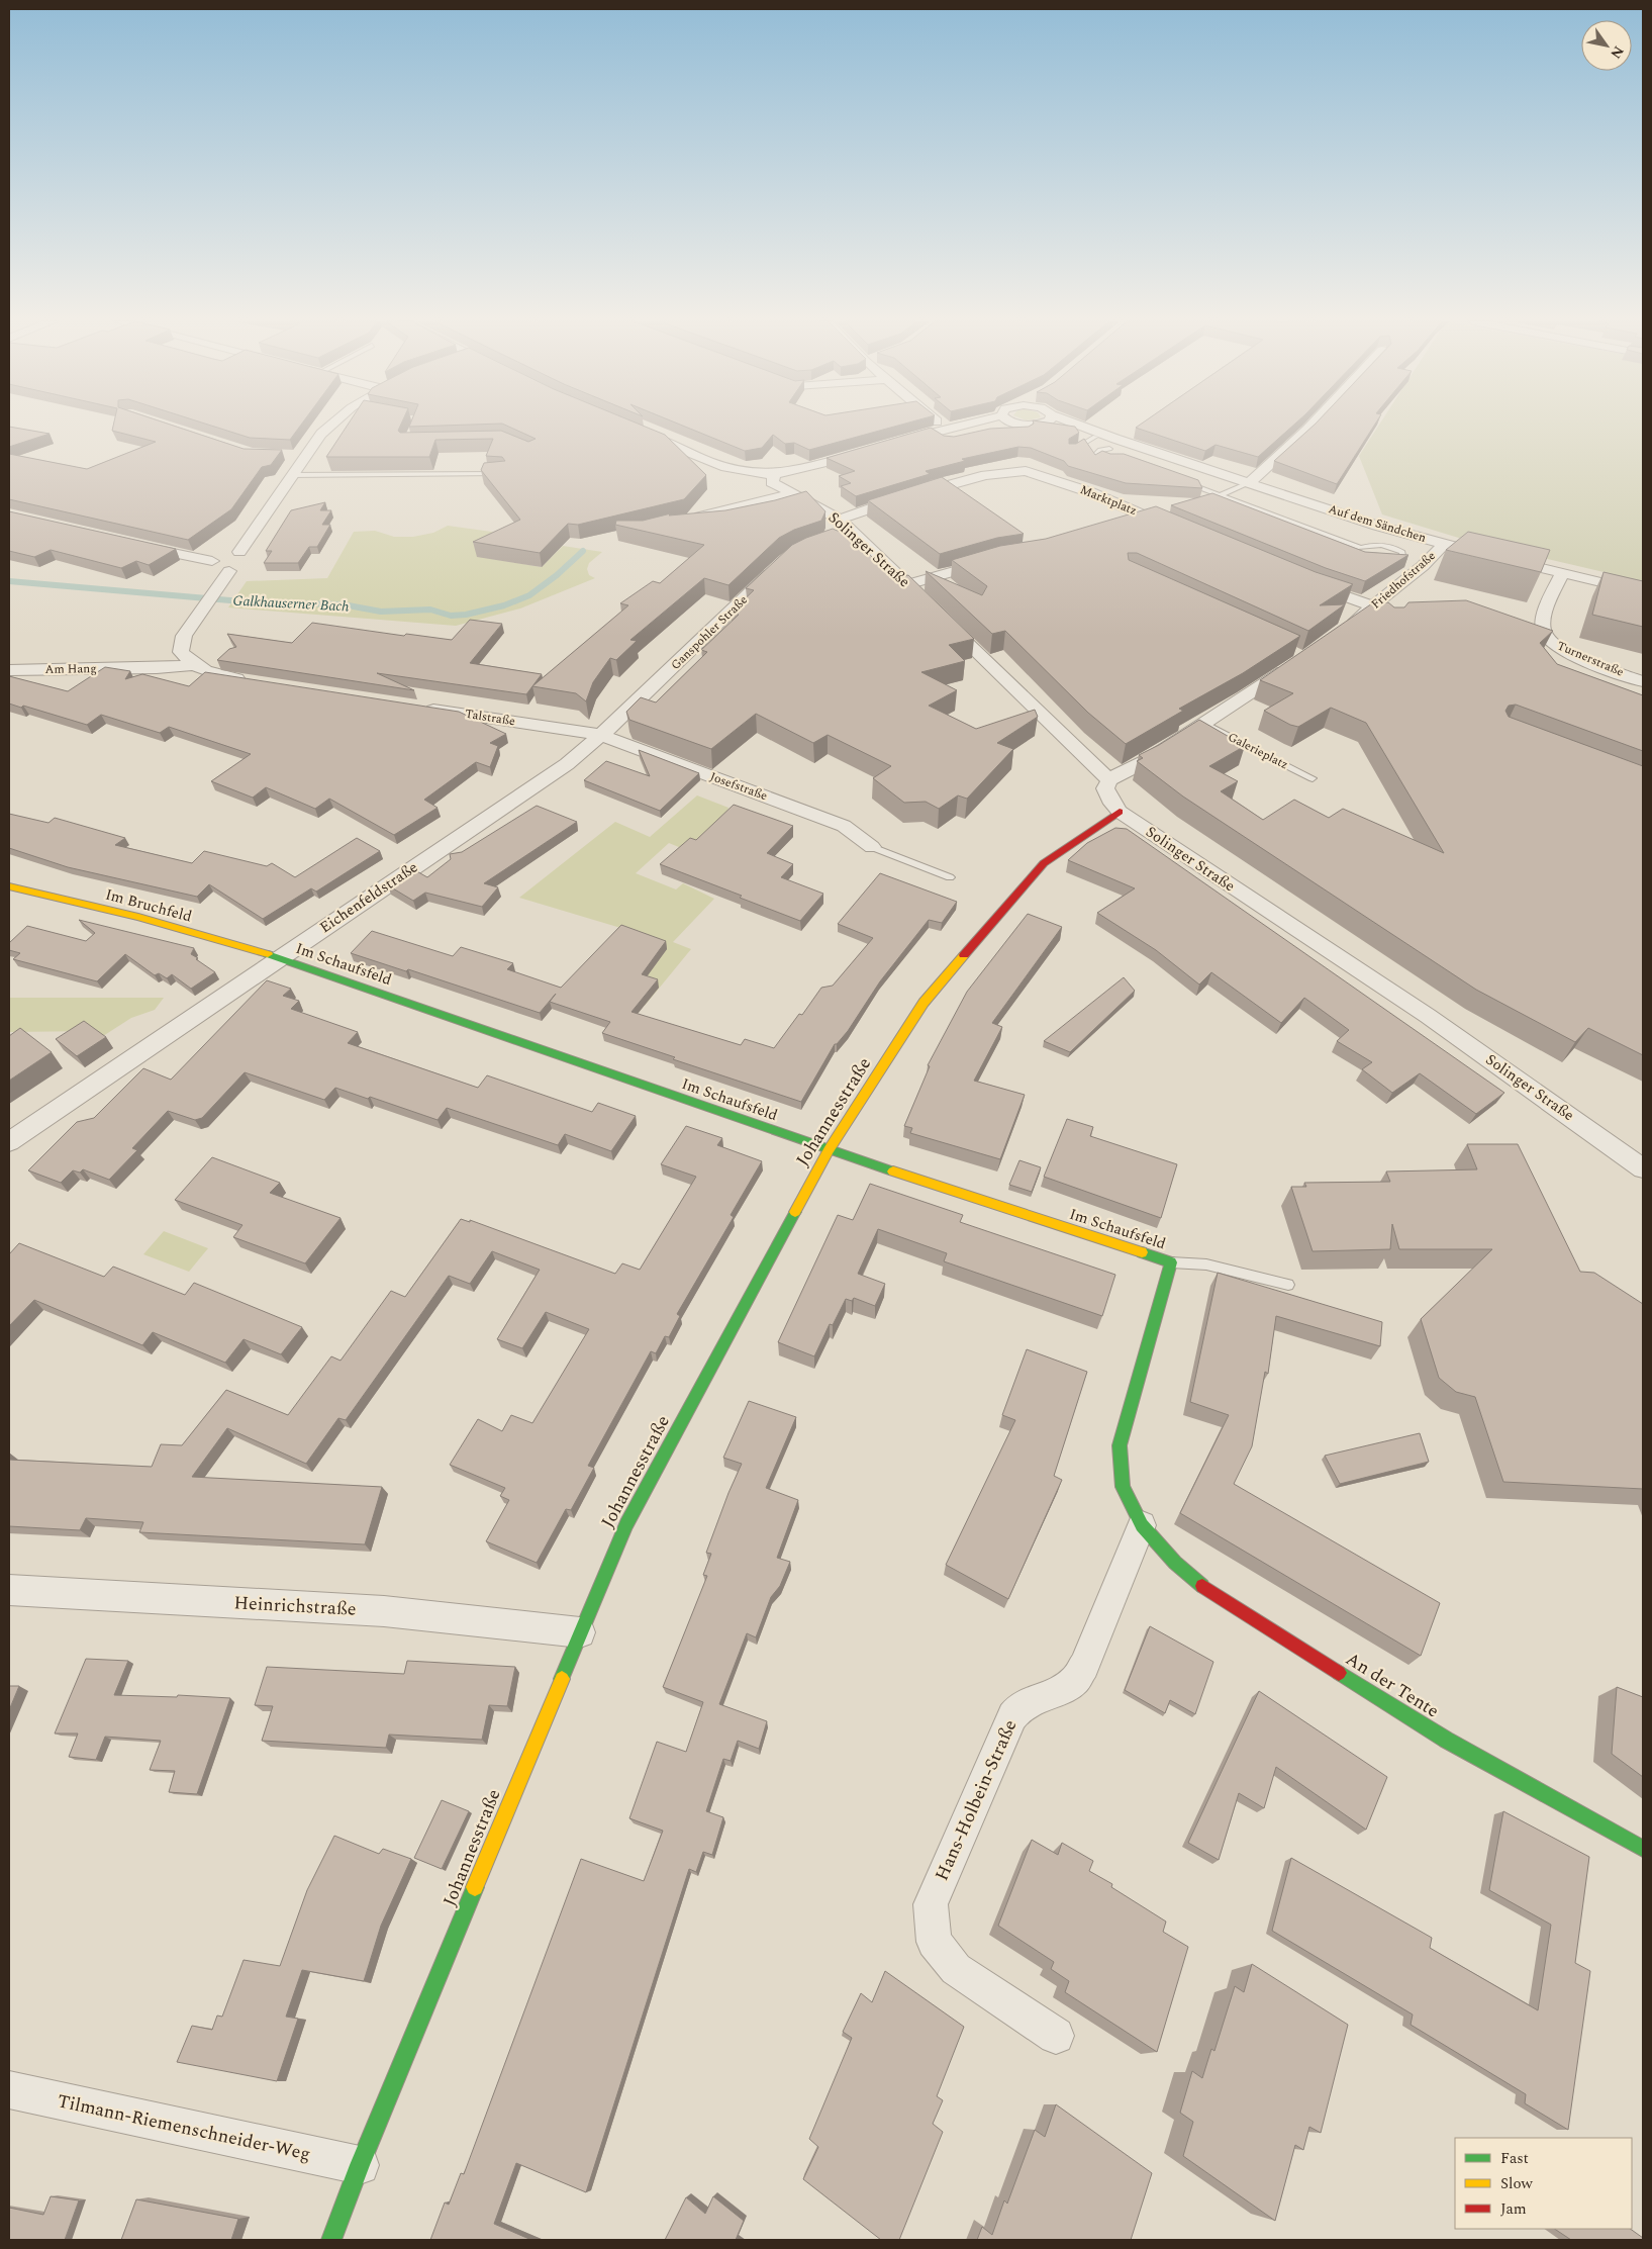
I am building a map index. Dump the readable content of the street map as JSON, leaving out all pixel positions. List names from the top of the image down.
{
  "streets": {
    "street": [
      "Marktplatz",
      "Auf dem Sändchen",
      "Solinger Straße",
      "Friedhofstraße",
      "Ganspohler Straße",
      "Turnerstraße",
      "Am Hang",
      "Talstraße",
      "Josefstraße",
      "Eichenfeldstraße",
      "Im Bruchfeld",
      "Im Schaufsfeld",
      "Johannesstraße",
      "Heinrichstraße",
      "An der Tente",
      "Hans-Holbein-Straße",
      "Tilmann-Riemenschneider-Weg"
    ],
    "lane": ["Galerieplatz"]
  },
  "crossings": [
    ["Marktplatz", "Solinger Straße"],
    ["Auf dem Sändchen", "Friedhofstraße"],
    ["Solinger Straße", "Johannesstraße"],
    ["Ganspohler Straße", "Talstraße"],
    ["Ganspohler Straße", "Josefstraße"],
    ["Ganspohler Straße", "Eichenfeldstraße"],
    ["Talstraße", "Josefstraße"],
    ["Talstraße", "Eichenfeldstraße"],
    ["Josefstraße", "Eichenfeldstraße"],
    ["Eichenfeldstraße", "Im Bruchfeld"],
    ["Eichenfeldstraße", "Im Schaufsfeld"],
    ["Im Bruchfeld", "Im Schaufsfeld"],
    ["Im Schaufsfeld", "Johannesstraße"],
    ["Johannesstraße", "Heinrichstraße"],
    ["Johannesstraße", "Tilmann-Riemenschneider-Weg"],
    ["An der Tente", "Hans-Holbein-Straße"]
  ],
  "water": ["Galkhauserner Bach"],
  "legend": ["Fast", "Slow", "Jam"],
  "north": "bottom right"
}
